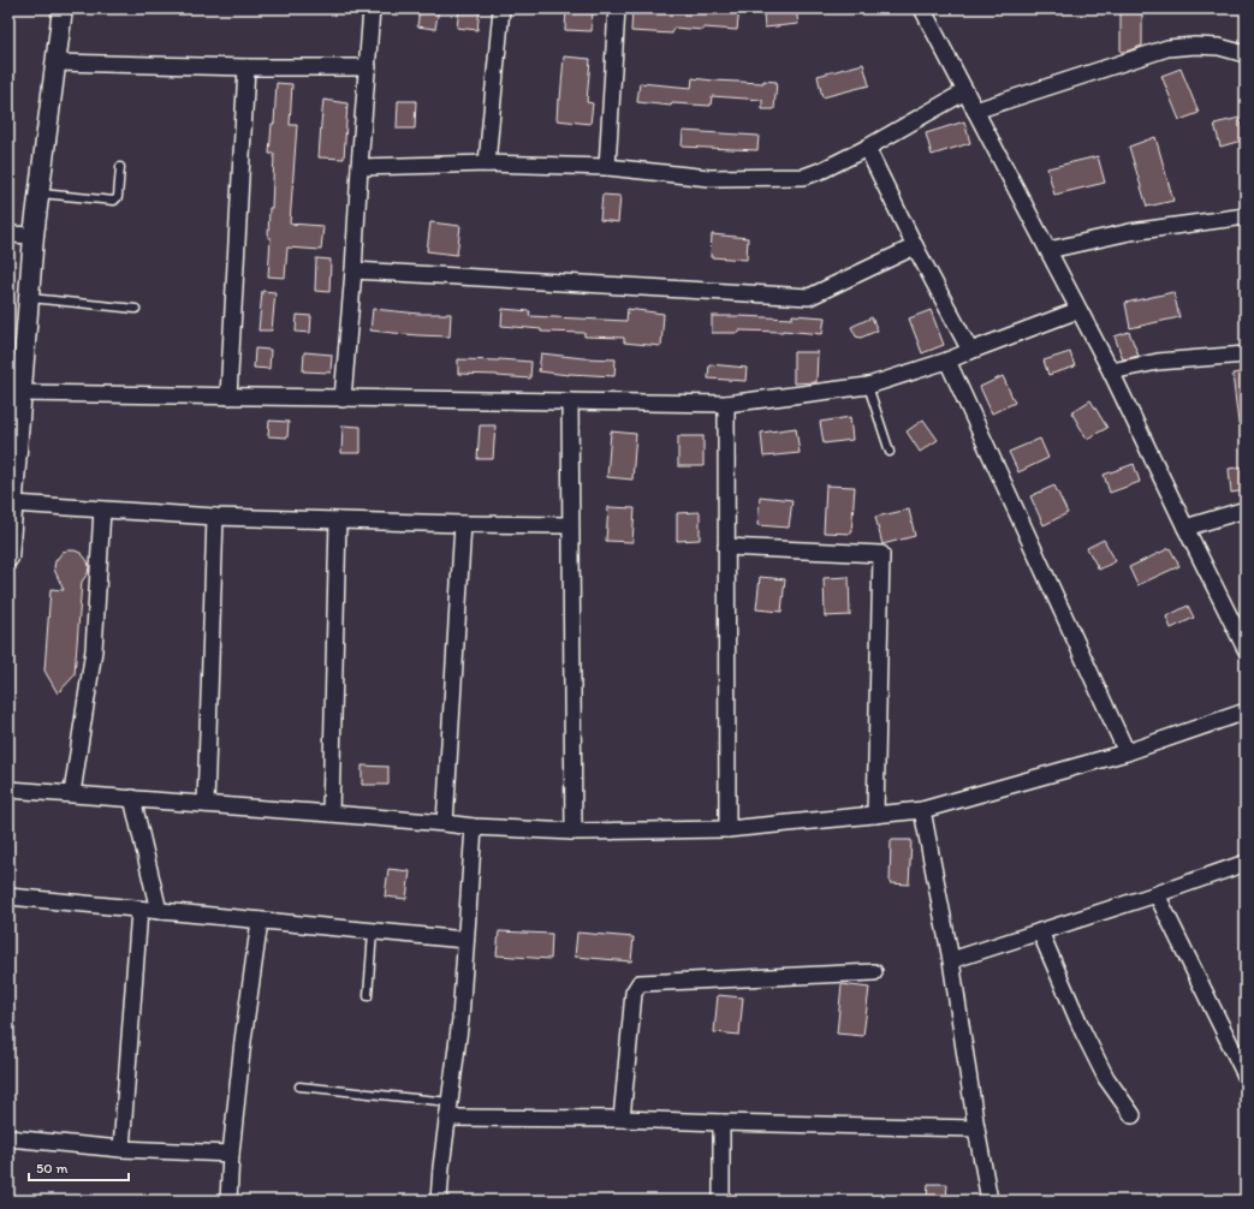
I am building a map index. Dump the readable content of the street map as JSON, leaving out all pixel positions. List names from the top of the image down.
{
  "scale_bar": "50 m"
}
